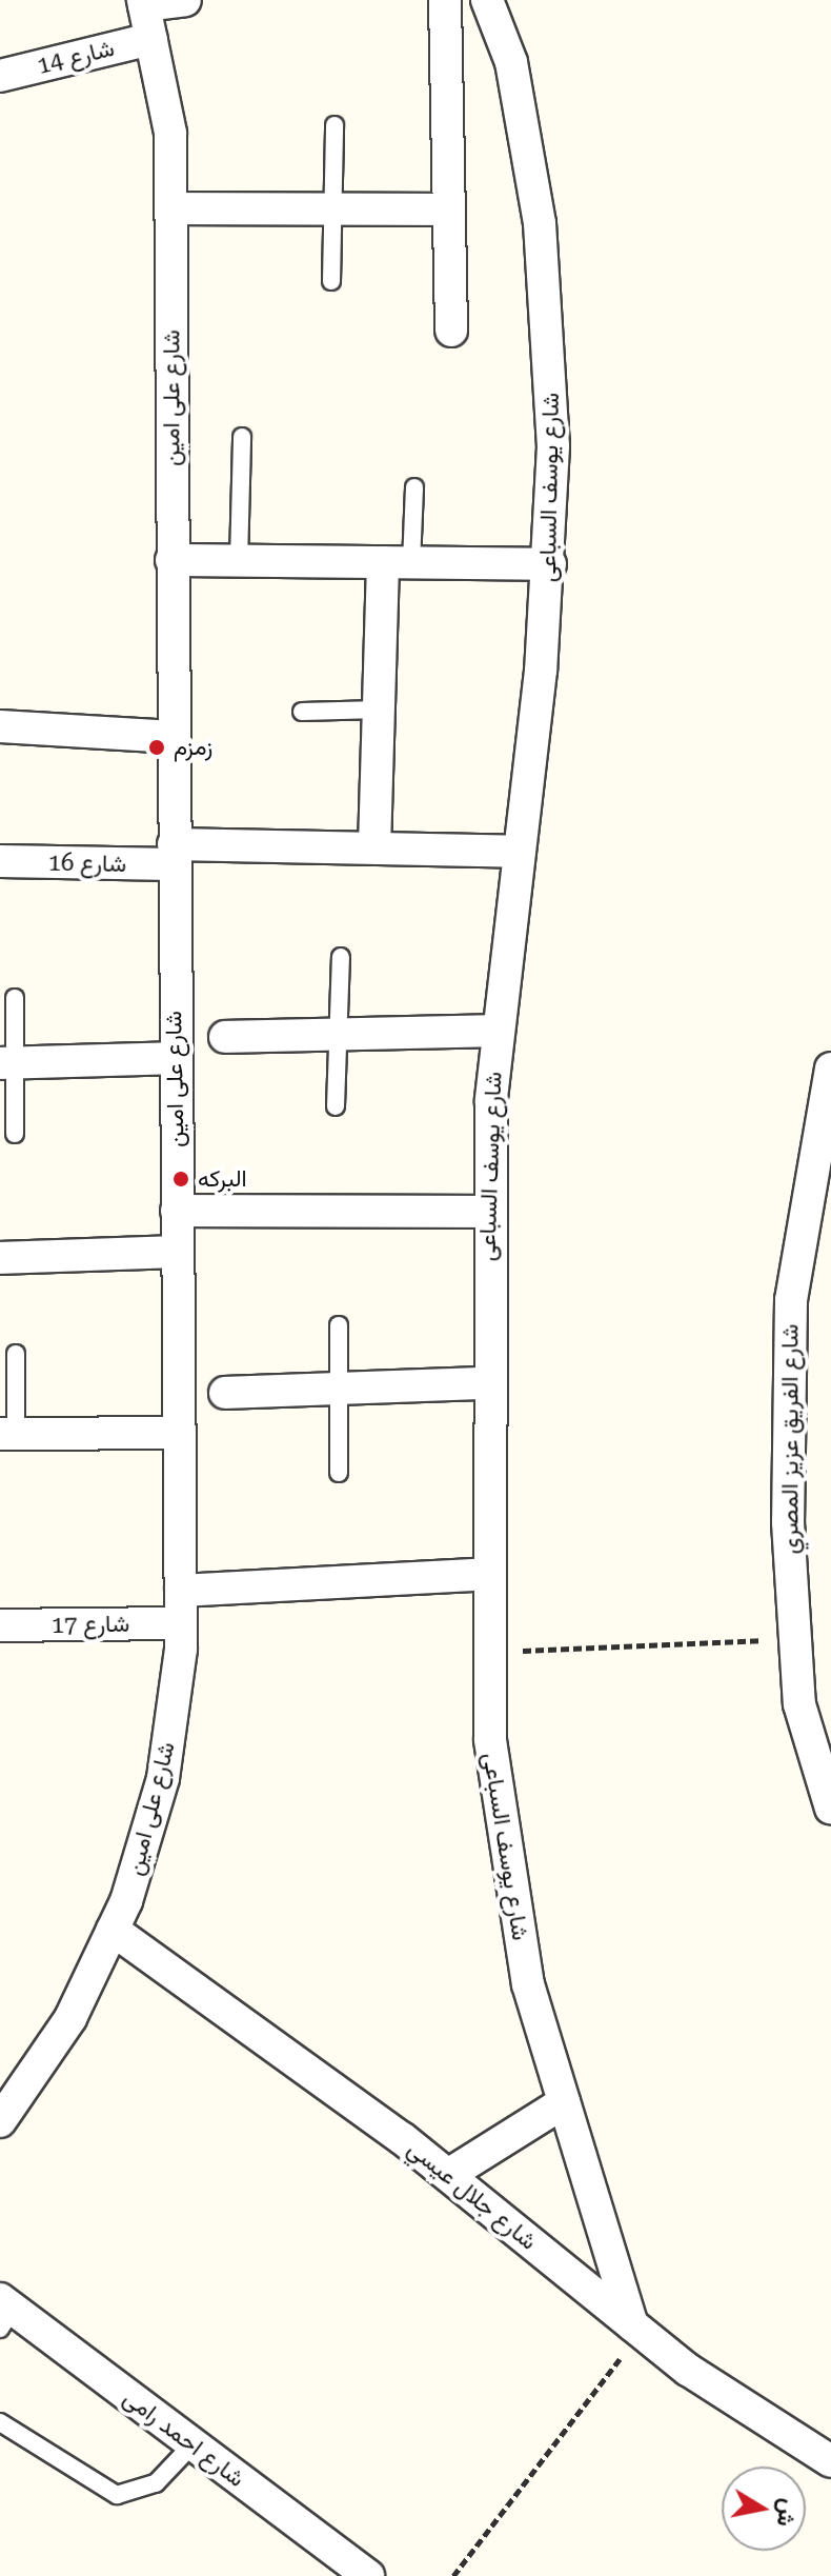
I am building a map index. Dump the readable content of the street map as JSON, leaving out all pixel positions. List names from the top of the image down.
{
  "streets": {
    "street": [
      "شارع 14",
      "شارع على امين",
      "شارع يوسف السباعى",
      "شارع 16",
      "شارع الفريق عزيز المصري",
      "شارع 17",
      "شارع جلال عيسي",
      "شارع احمد رامى"
    ]
  },
  "crossings": [
    ["شارع 14", "شارع على امين"],
    ["شارع على امين", "شارع 16"],
    ["شارع على امين", "شارع 17"],
    ["شارع على امين", "شارع جلال عيسي"],
    ["شارع يوسف السباعى", "شارع 16"],
    ["شارع يوسف السباعى", "شارع جلال عيسي"]
  ],
  "places": ["زمزم", "البركه"],
  "north": "right"
}
